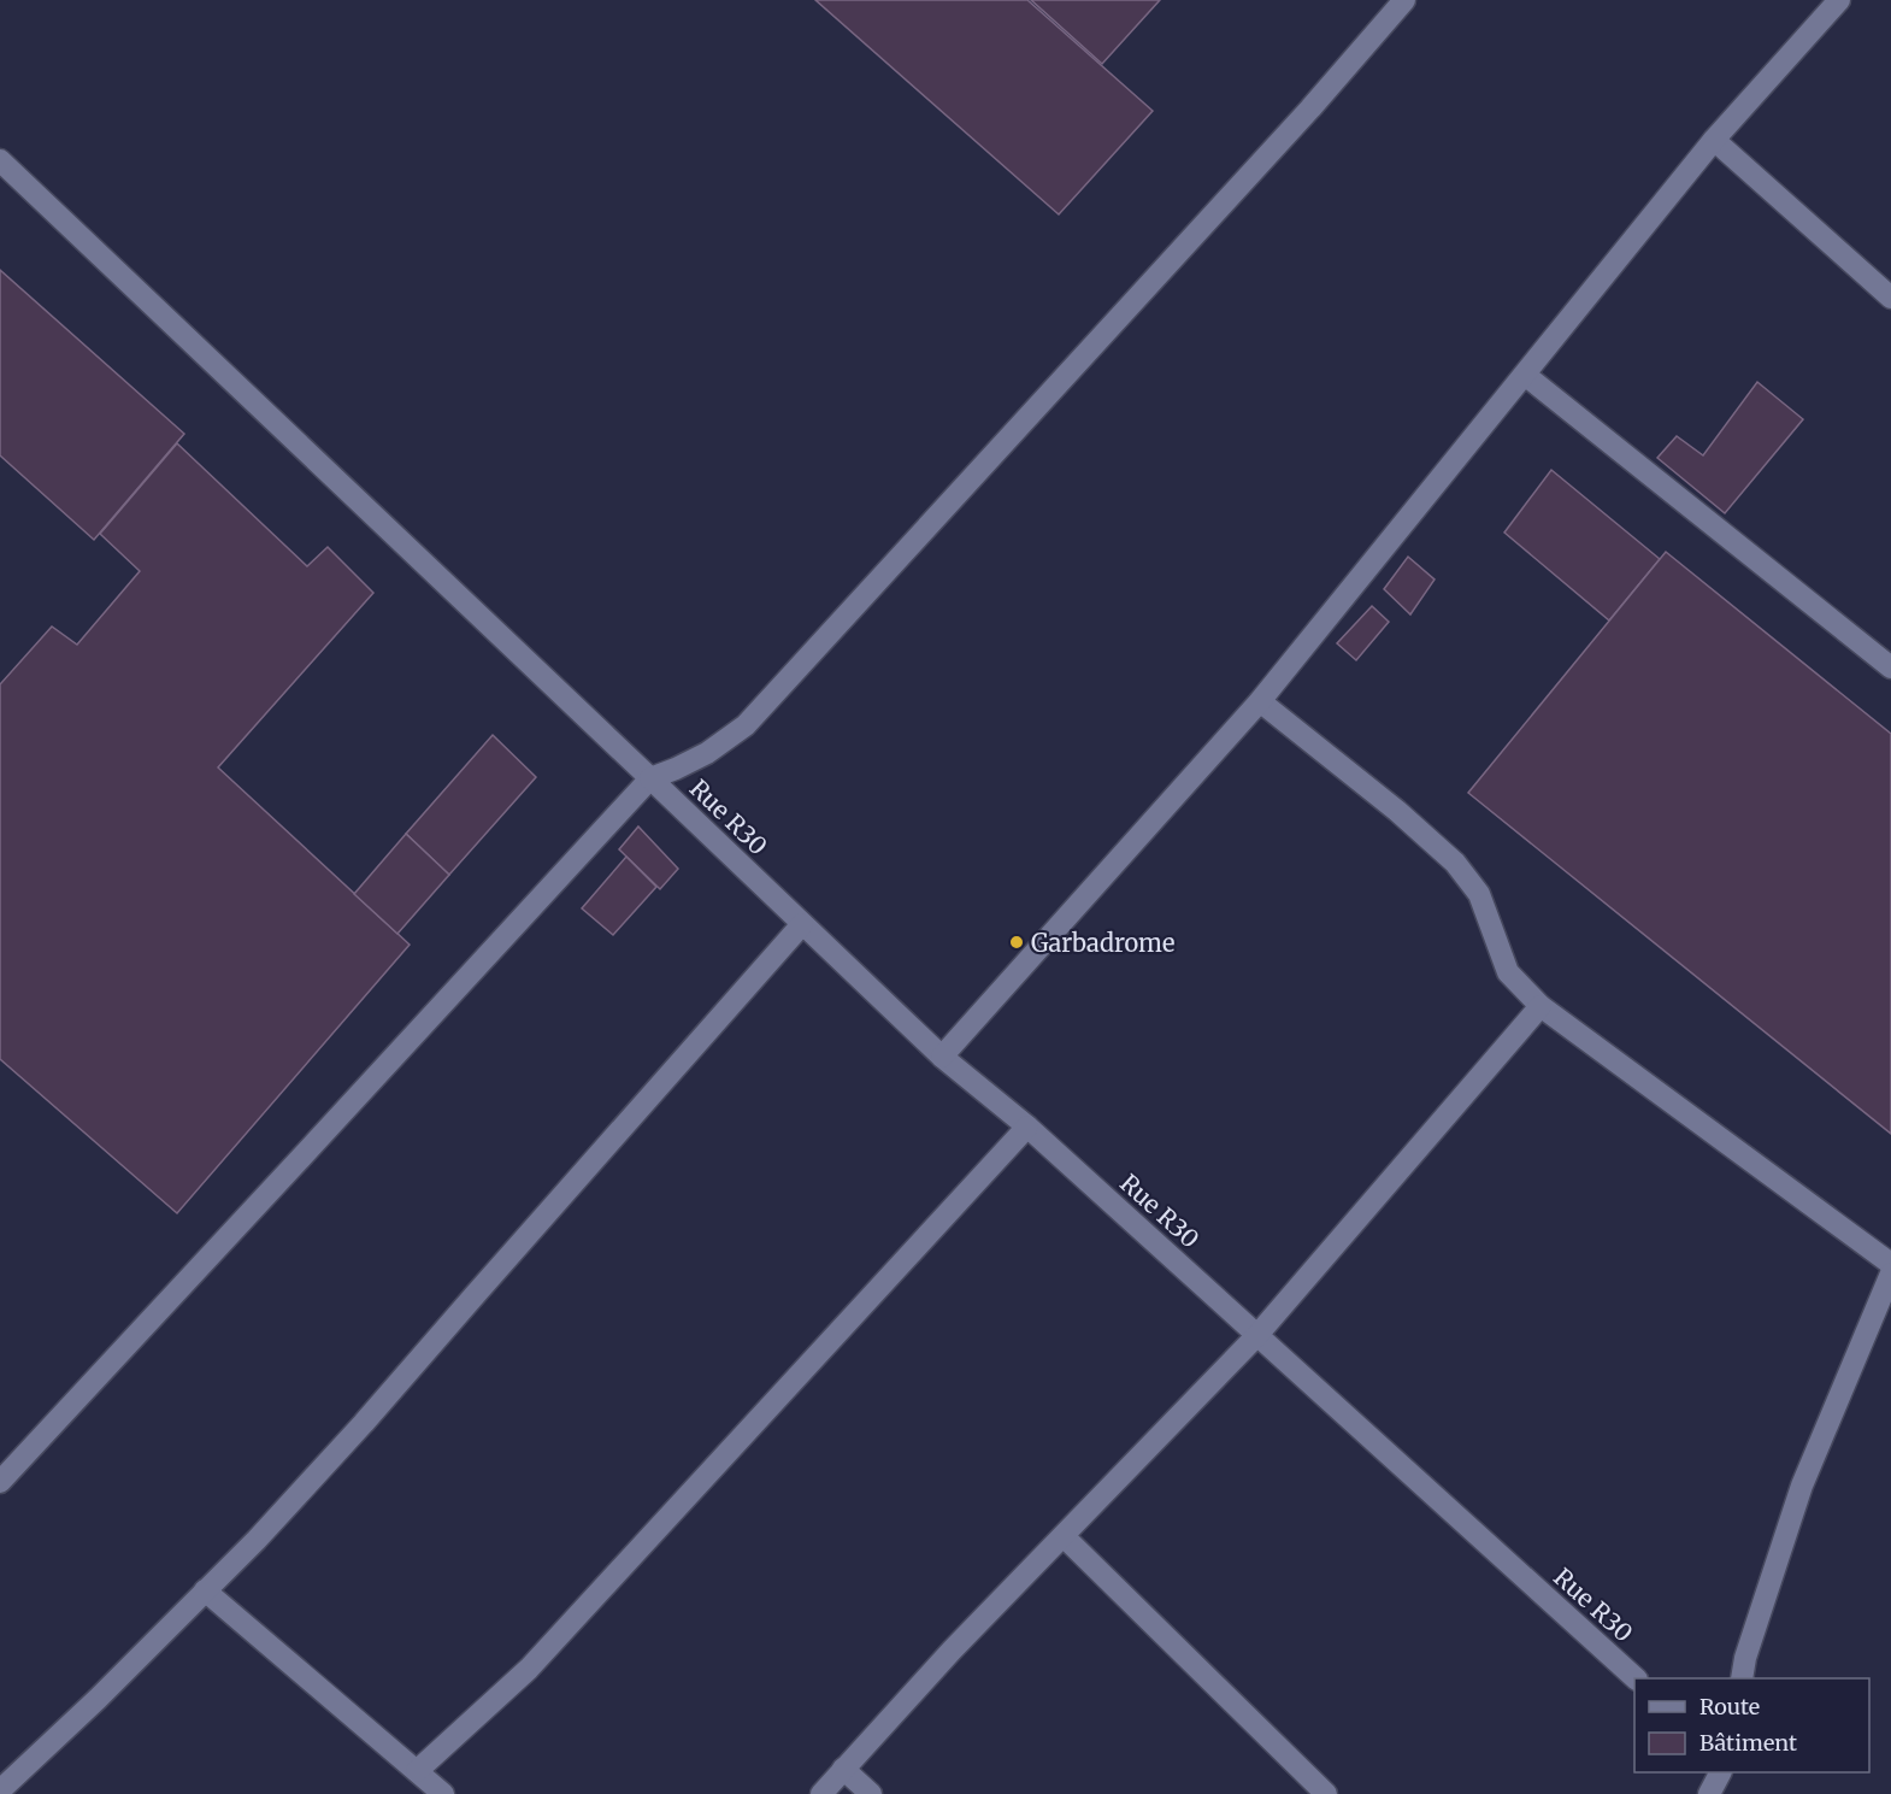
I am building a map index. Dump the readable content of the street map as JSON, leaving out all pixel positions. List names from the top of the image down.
{
  "streets": {
    "street": ["Rue R30"]
  },
  "places": ["Garbadrome"],
  "legend": ["Route", "Bâtiment"]
}
